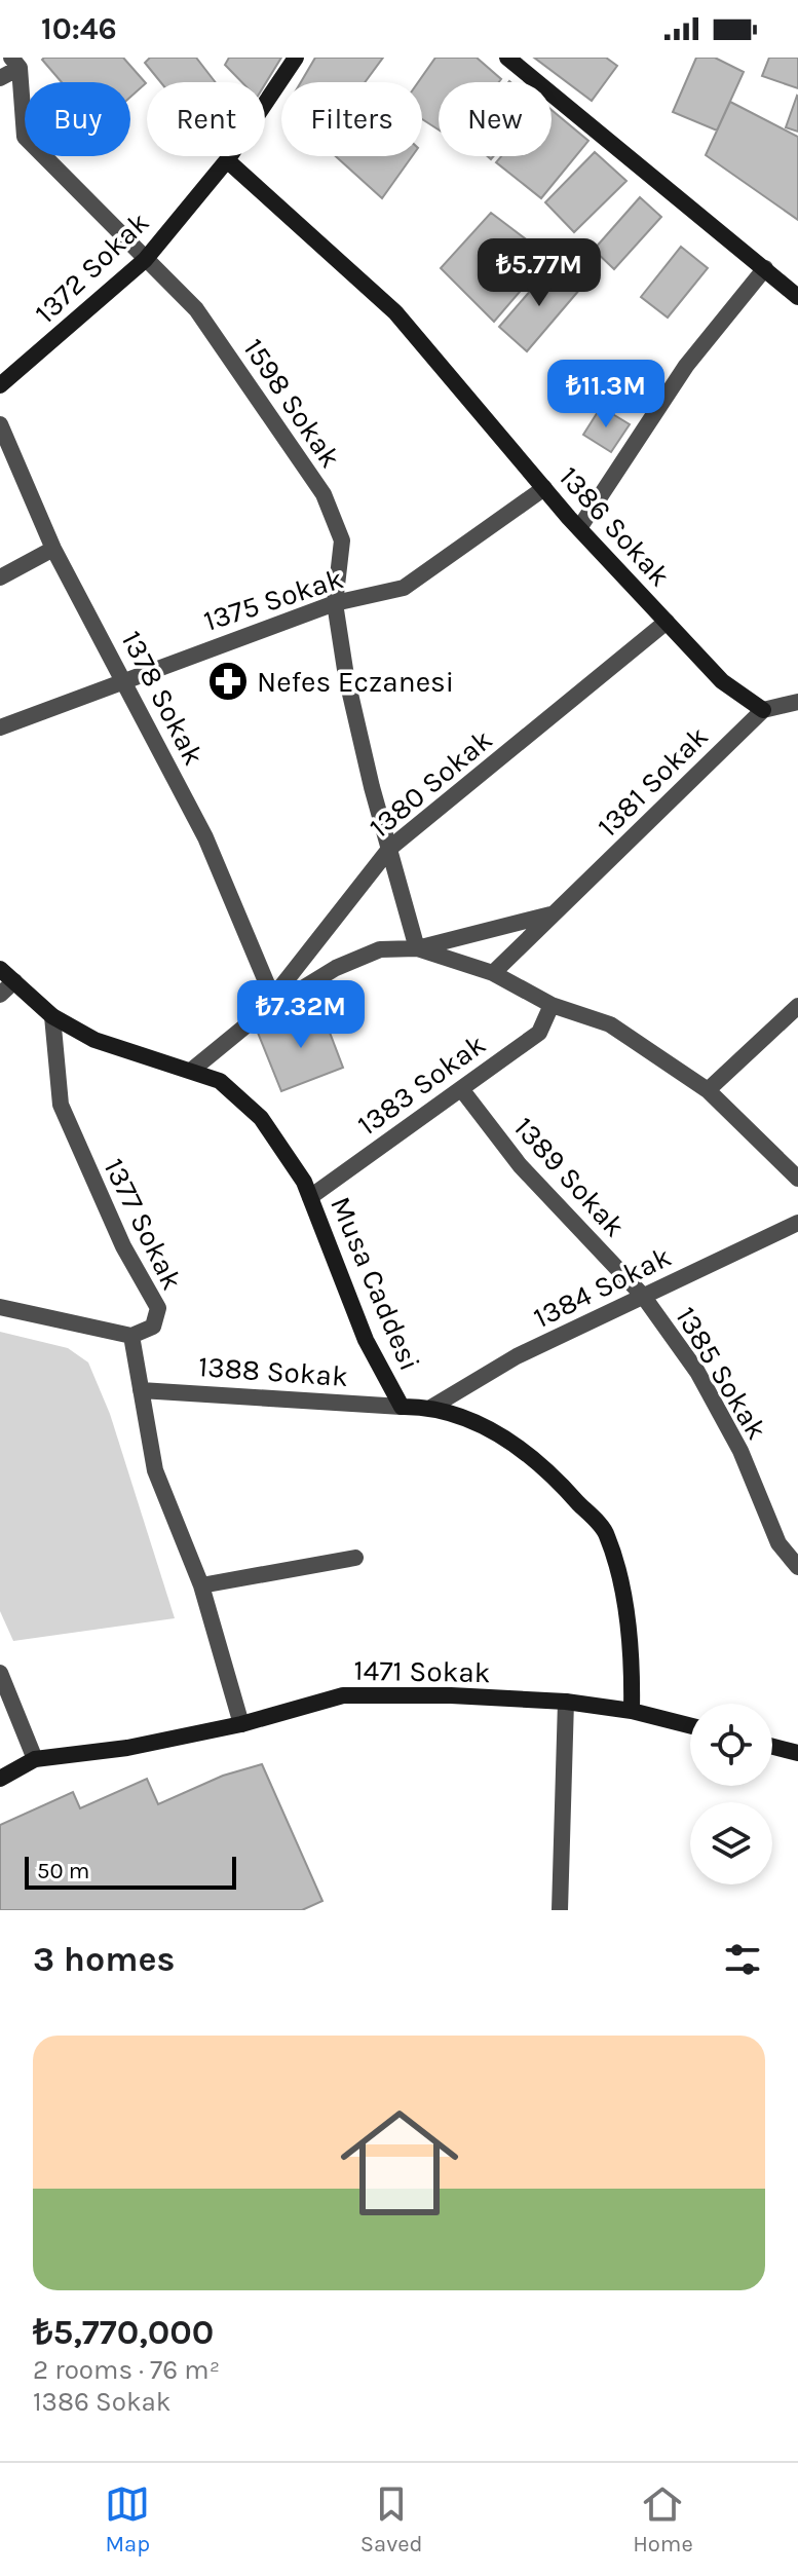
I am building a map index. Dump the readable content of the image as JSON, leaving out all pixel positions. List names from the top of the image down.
{
  "streets": {
    "street": [
      "1372 Sokak",
      "1598 Sokak",
      "1386 Sokak",
      "1375 Sokak",
      "1378 Sokak",
      "1381 Sokak",
      "1380 Sokak",
      "1383 Sokak",
      "1389 Sokak",
      "1377 Sokak",
      "Musa Caddesi",
      "1384 Sokak",
      "1388 Sokak",
      "1385 Sokak",
      "1471 Sokak"
    ]
  },
  "crossings": [
    ["1372 Sokak", "1598 Sokak"],
    ["1372 Sokak", "1386 Sokak"],
    ["1598 Sokak", "1375 Sokak"],
    ["1598 Sokak", "1381 Sokak"],
    ["1598 Sokak", "1380 Sokak"],
    ["1386 Sokak", "1375 Sokak"],
    ["1386 Sokak", "1381 Sokak"],
    ["1386 Sokak", "1380 Sokak"],
    ["1375 Sokak", "1378 Sokak"],
    ["1378 Sokak", "1380 Sokak"],
    ["1381 Sokak", "1380 Sokak"],
    ["1380 Sokak", "Musa Caddesi"],
    ["1383 Sokak", "1389 Sokak"],
    ["1383 Sokak", "Musa Caddesi"],
    ["1389 Sokak", "1384 Sokak"],
    ["1389 Sokak", "1385 Sokak"],
    ["1377 Sokak", "Musa Caddesi"],
    ["Musa Caddesi", "1384 Sokak"],
    ["Musa Caddesi", "1388 Sokak"],
    ["Musa Caddesi", "1471 Sokak"],
    ["1384 Sokak", "1385 Sokak"]
  ],
  "places": {
    "pharmacy": ["Nefes Eczanesi"]
  },
  "scale_bar": "50 m",
  "page": {
    "status": "10:46",
    "chip": [
      "Buy",
      "Rent",
      "Filters",
      "New"
    ],
    "price": ["₺5.77M", "₺11.3M", "₺7.32M"],
    "scale": "50 m",
    "heading": "3 homes",
    "list": [
      {
        "name": "₺5,770,000",
        "note": "2 rooms · 76 m² · 1386 Sokak"
      }
    ],
    "tabs": ["Map", "Saved", "Home"]
  }
}
